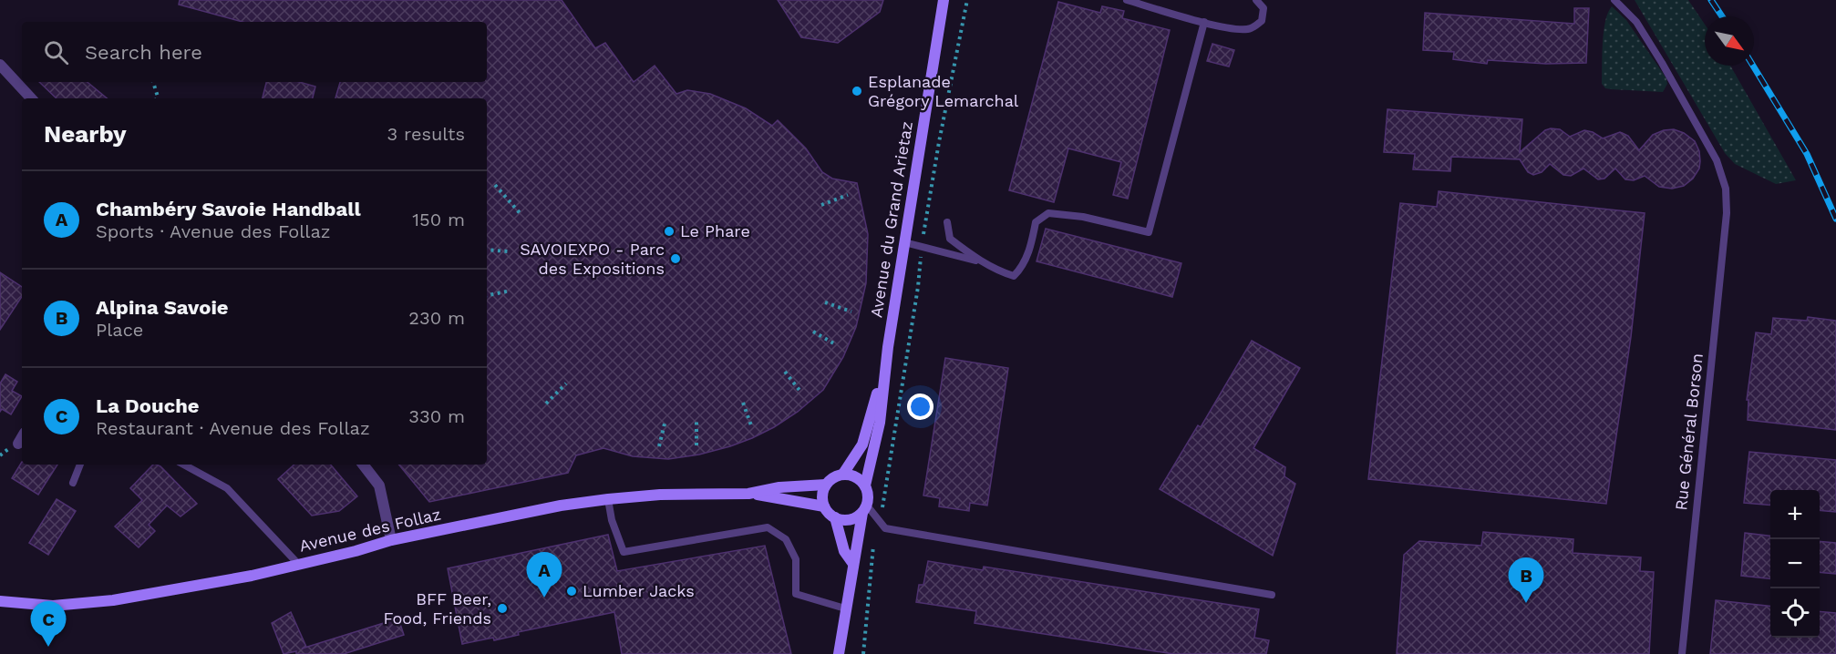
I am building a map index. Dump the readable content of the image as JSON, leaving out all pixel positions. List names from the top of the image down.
{
  "streets": {
    "main road": ["Avenue du Grand Arietaz", "Avenue des Follaz"],
    "lane": ["Rue Général Borson"]
  },
  "crossings": [
    ["Avenue du Grand Arietaz", "Avenue des Follaz"]
  ],
  "places": [
    "Esplanade Grégory Lemarchal",
    "Le Phare",
    "SAVOIEXPO - Parc des Expositions",
    "Lumber Jacks",
    "BFF Beer, Food, Friends"
  ],
  "north": "bottom right",
  "page": {
    "search": "Search here",
    "heading": ["Nearby", "3 results"],
    "list": [
      {
        "mark": "A",
        "name": "Chambéry Savoie Handball",
        "note": "Sports · Avenue des Follaz",
        "value": "150 m"
      },
      {
        "mark": "B",
        "name": "Alpina Savoie",
        "note": "Place",
        "value": "230 m"
      },
      {
        "mark": "C",
        "name": "La Douche",
        "note": "Restaurant · Avenue des Follaz",
        "value": "330 m"
      }
    ],
    "map_buttons": ["+", "−"],
    "pins": ["A", "B", "C"]
  }
}
